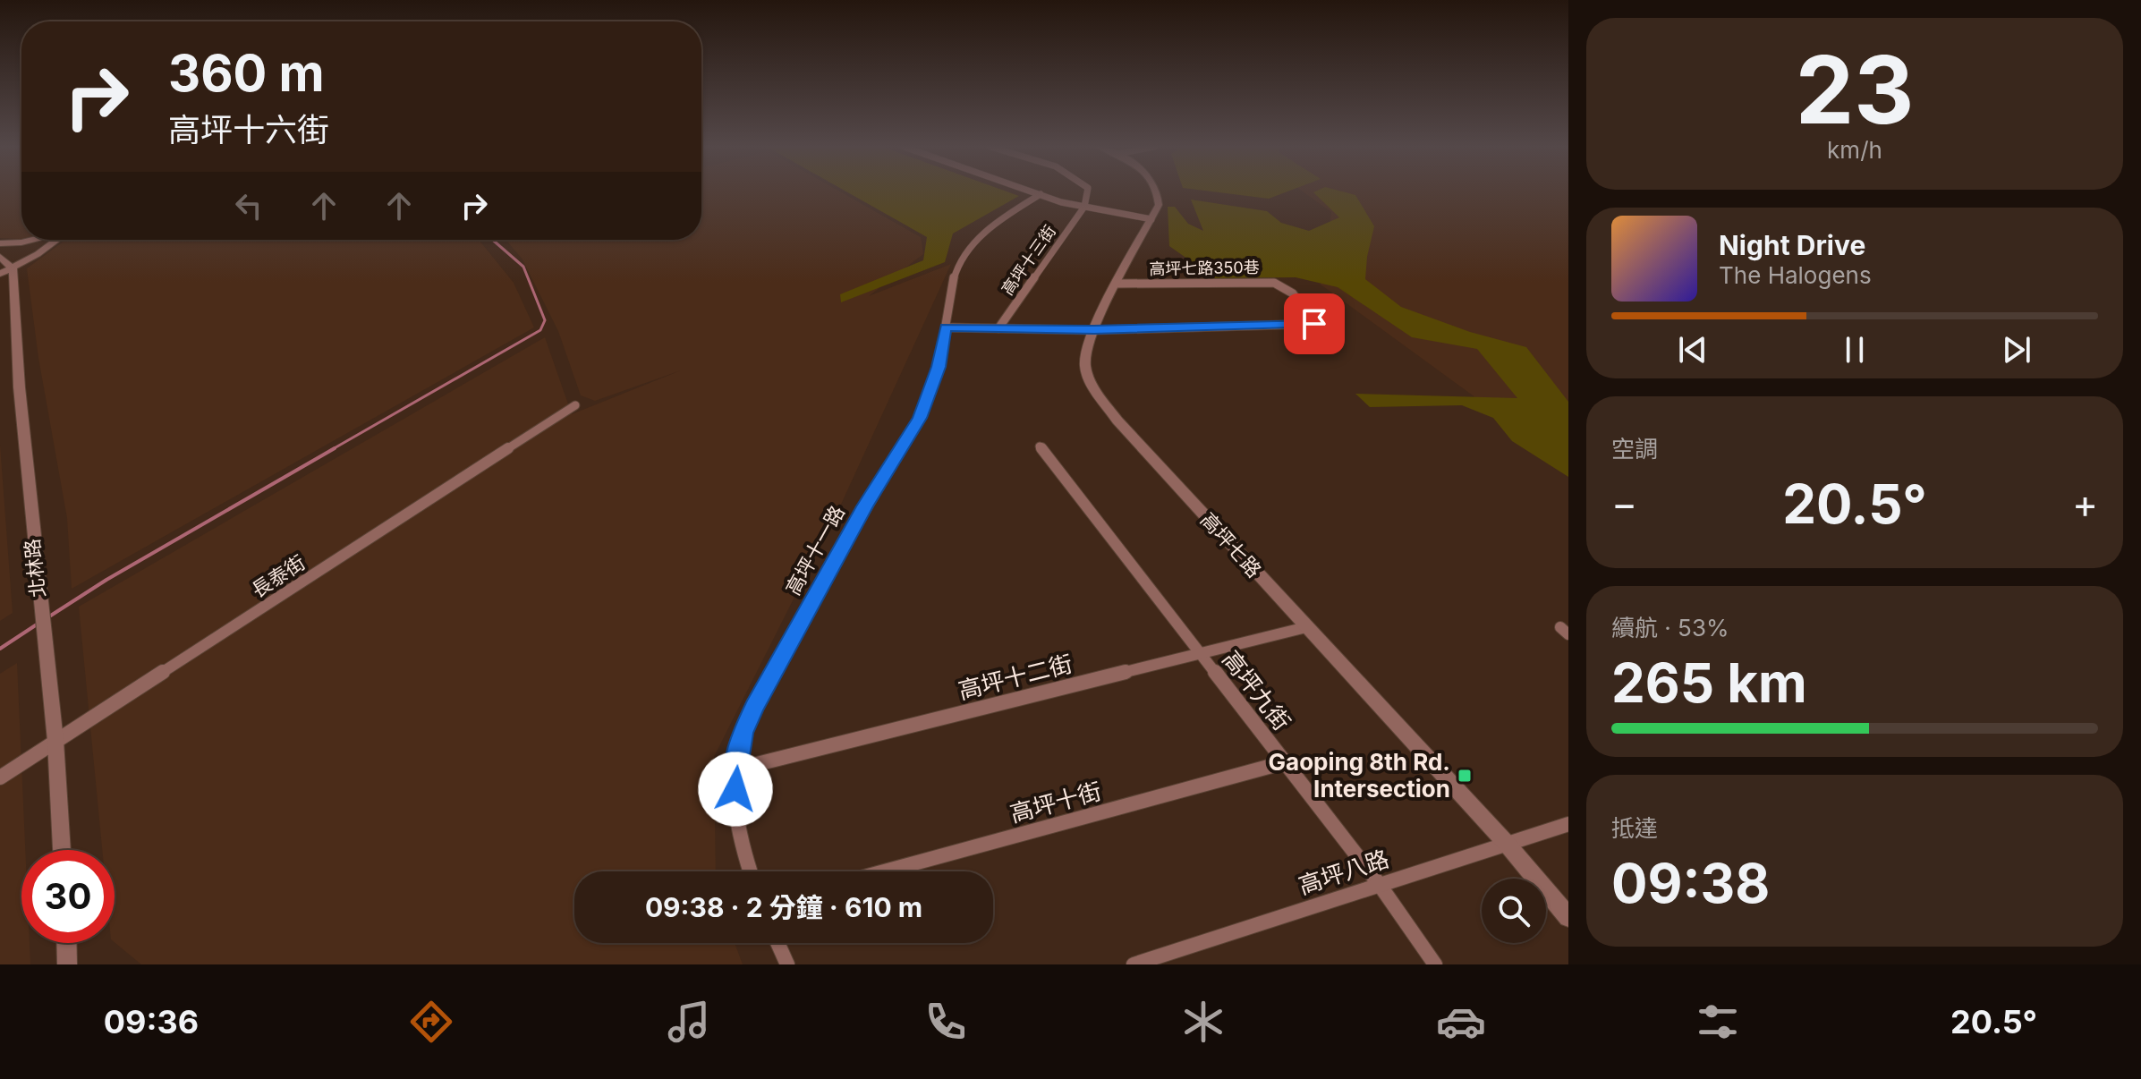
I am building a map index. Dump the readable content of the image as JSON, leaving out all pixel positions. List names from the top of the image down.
{
  "streets": {
    "street": [
      "高坪十三街",
      "高坪七路350巷",
      "高坪七路",
      "高坪十一路",
      "北林路",
      "長泰街",
      "高坪十二街",
      "高坪九街",
      "高坪十街",
      "高坪八路"
    ]
  },
  "crossings": [
    ["高坪七路350巷", "高坪七路"],
    ["高坪七路", "高坪十二街"],
    ["高坪七路", "高坪八路"],
    ["高坪十一路", "高坪十二街"],
    ["北林路", "長泰街"],
    ["高坪十二街", "高坪九街"],
    ["高坪九街", "高坪十街"],
    ["高坪九街", "高坪八路"]
  ],
  "places": {
    "transit": ["Gaoping 8th Rd. Intersection"]
  },
  "page": {
    "tile": [
      ["23", "km/h"],
      "空調",
      ["續航 · 53%", "265 km"],
      ["抵達", "09:38"]
    ],
    "turn": ["360 m", "高坪十六街"],
    "song": ["Night Drive", "The Halogens"],
    "heat": ["−", "20.5°", "+"],
    "limit": "30",
    "trip": "09:38 · 2 分鐘 · 610 m",
    "tabs": ["09:36", "20.5°"]
  }
}
